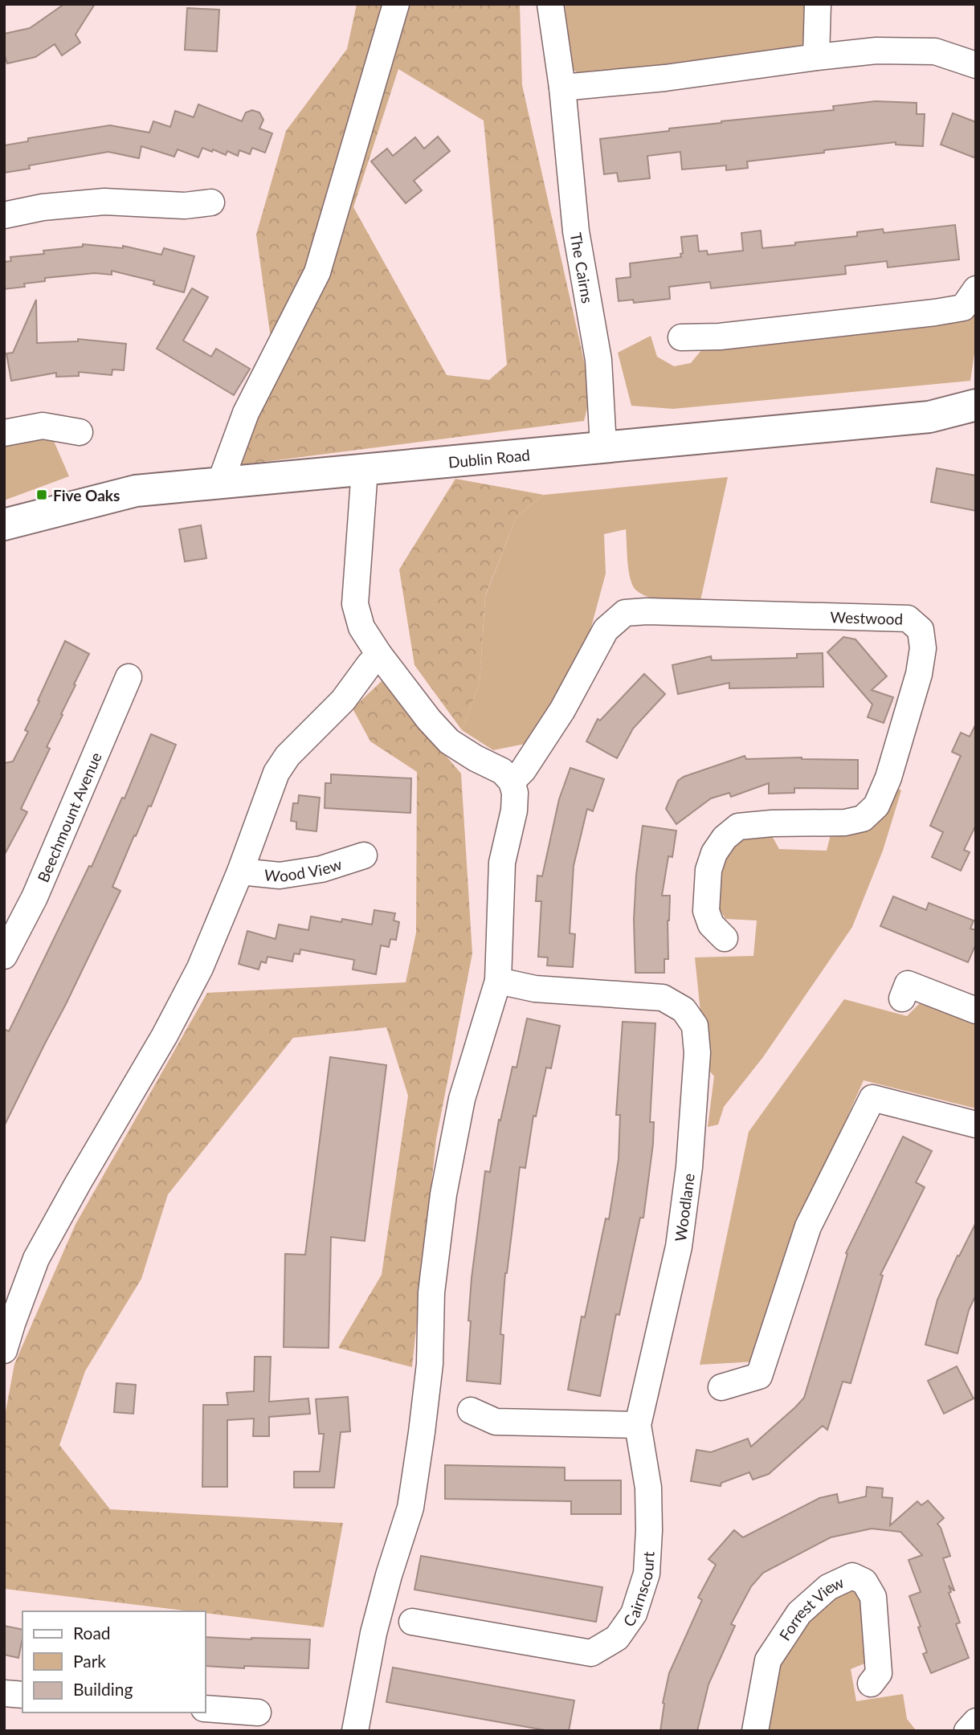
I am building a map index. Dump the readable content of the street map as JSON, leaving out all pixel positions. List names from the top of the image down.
{
  "streets": {
    "main road": ["Dublin Road"],
    "street": [
      "The Cairns",
      "Westwood",
      "Beechmount Avenue",
      "Wood View",
      "Woodlane",
      "Cairnscourt",
      "Forrest View"
    ]
  },
  "crossings": [
    ["The Cairns", "Dublin Road"],
    ["Woodlane", "Cairnscourt"]
  ],
  "places": {
    "transit": ["Five Oaks"]
  },
  "legend": ["Road", "Park", "Building"]
}
